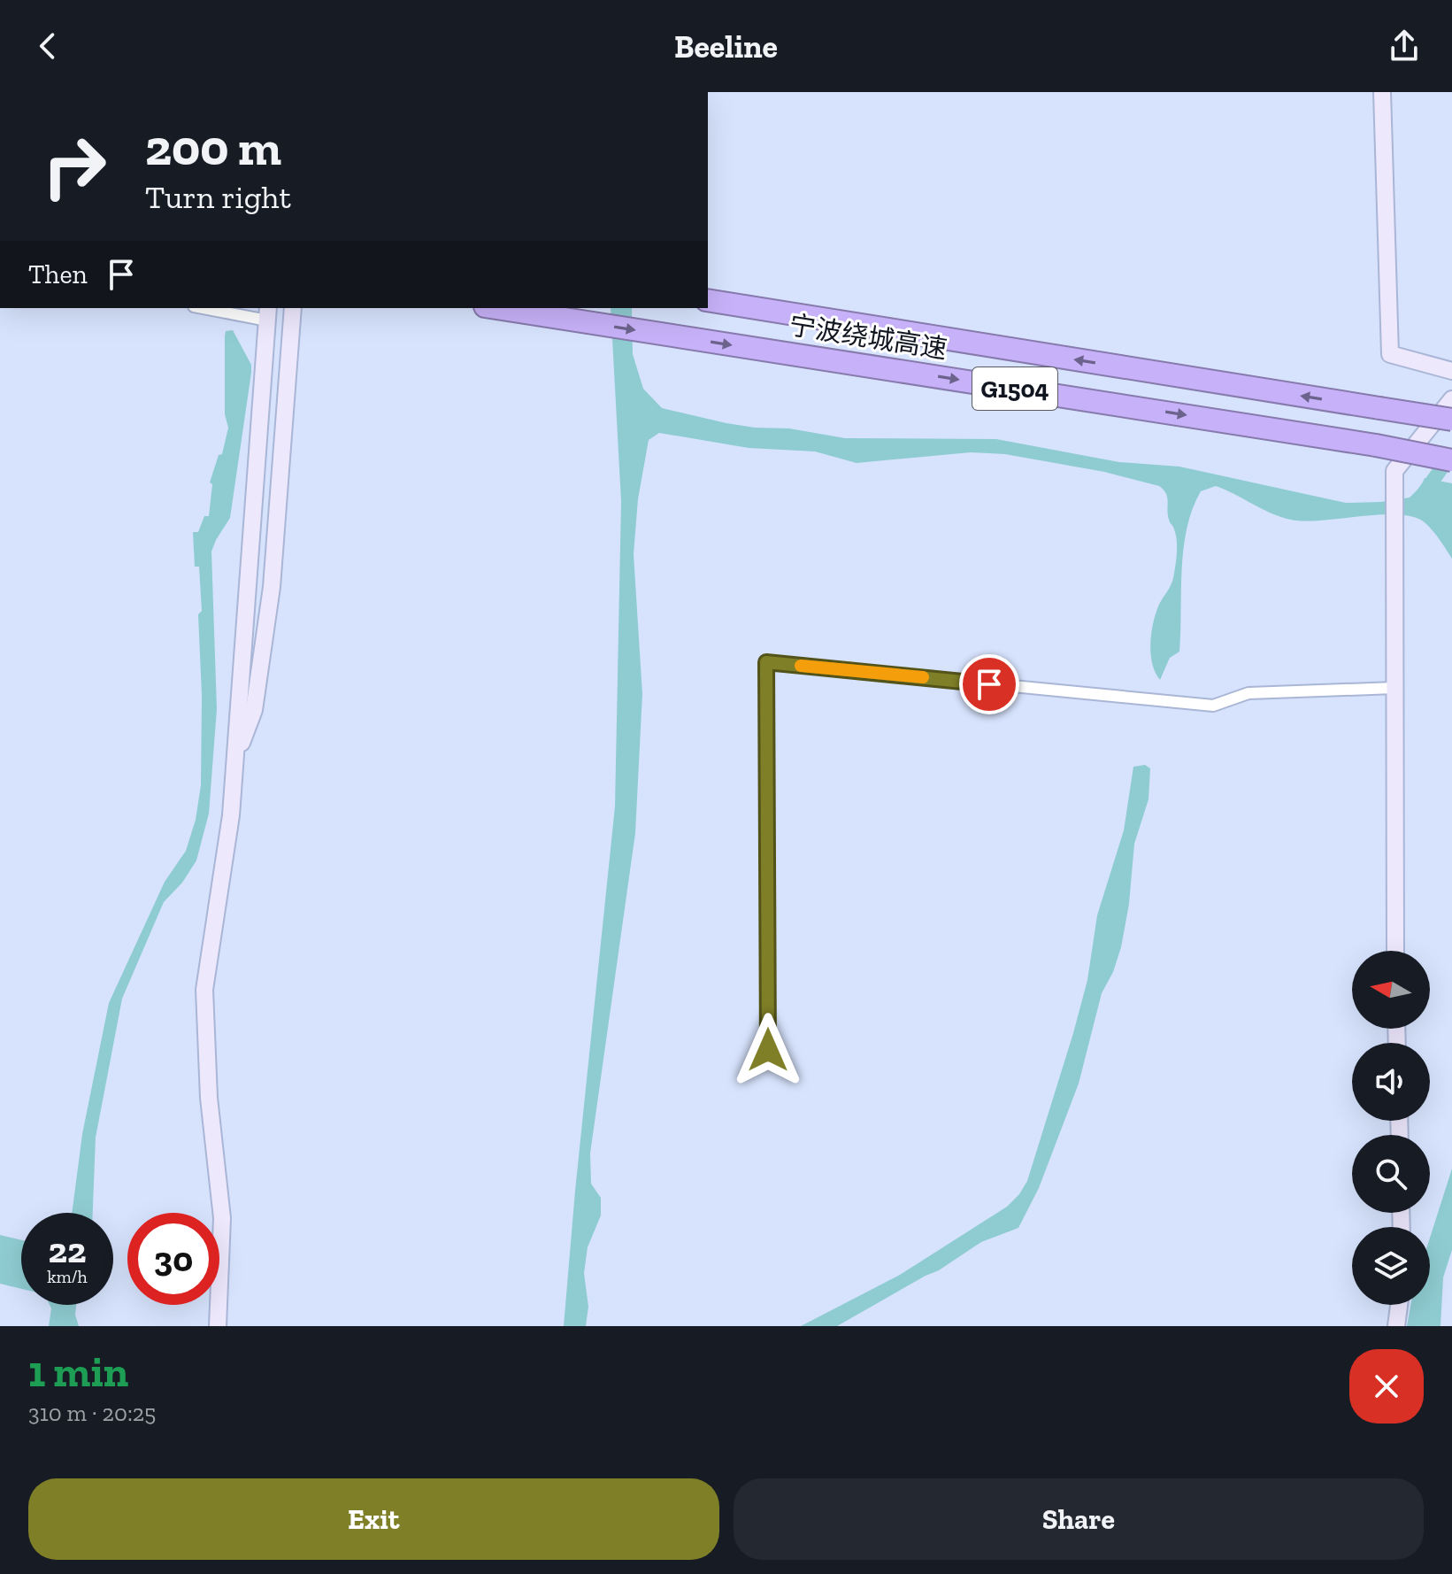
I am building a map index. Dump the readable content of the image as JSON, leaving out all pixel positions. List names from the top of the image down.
{
  "streets": {
    "highway": ["宁波绕城高速", "G1504"]
  },
  "north": "left",
  "page": {
    "header": "Beeline",
    "turn": ["200 m", "Turn right"],
    "then": "Then",
    "speed": "22 km/h",
    "limit": "30",
    "heading": ["1 min", "310 m · 20:25"],
    "buttons": ["Exit", "Share"]
  }
}
